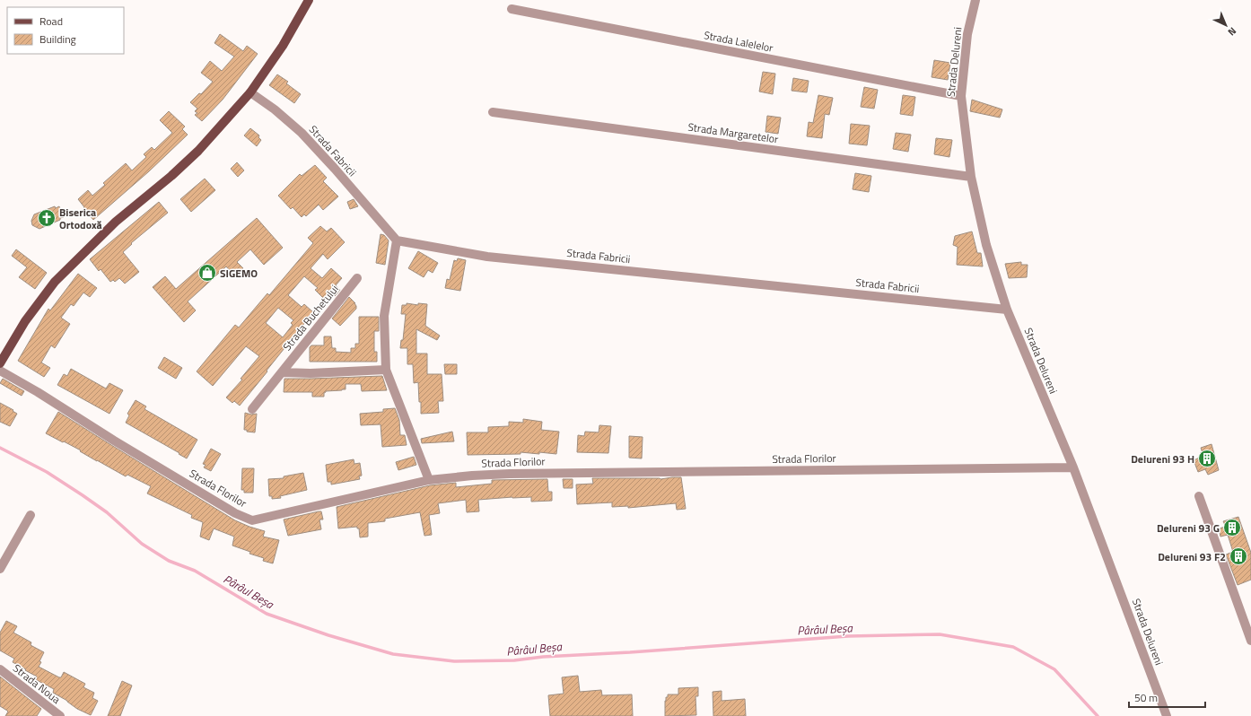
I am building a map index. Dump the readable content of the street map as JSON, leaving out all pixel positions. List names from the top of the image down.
{
  "streets": {
    "street": [
      "Strada Lalelelor",
      "Strada Delureni",
      "Strada Margaretelor",
      "Strada Fabricii",
      "Strada Buchetului",
      "Strada Florilor",
      "Strada Noua"
    ]
  },
  "crossings": [
    ["Strada Lalelelor", "Strada Delureni"],
    ["Strada Delureni", "Strada Margaretelor"],
    ["Strada Delureni", "Strada Fabricii"],
    ["Strada Delureni", "Strada Florilor"]
  ],
  "water": ["Pârâul Beșa"],
  "places": {
    "church": ["Biserica Ortodoxă"],
    "shop": ["SIGEMO"],
    "building": ["Delureni 93 H", "Delureni 93 G", "Delureni 93 F2"]
  },
  "legend": ["Road", "Building"],
  "scale_bar": "50 m",
  "north": "bottom right"
}
